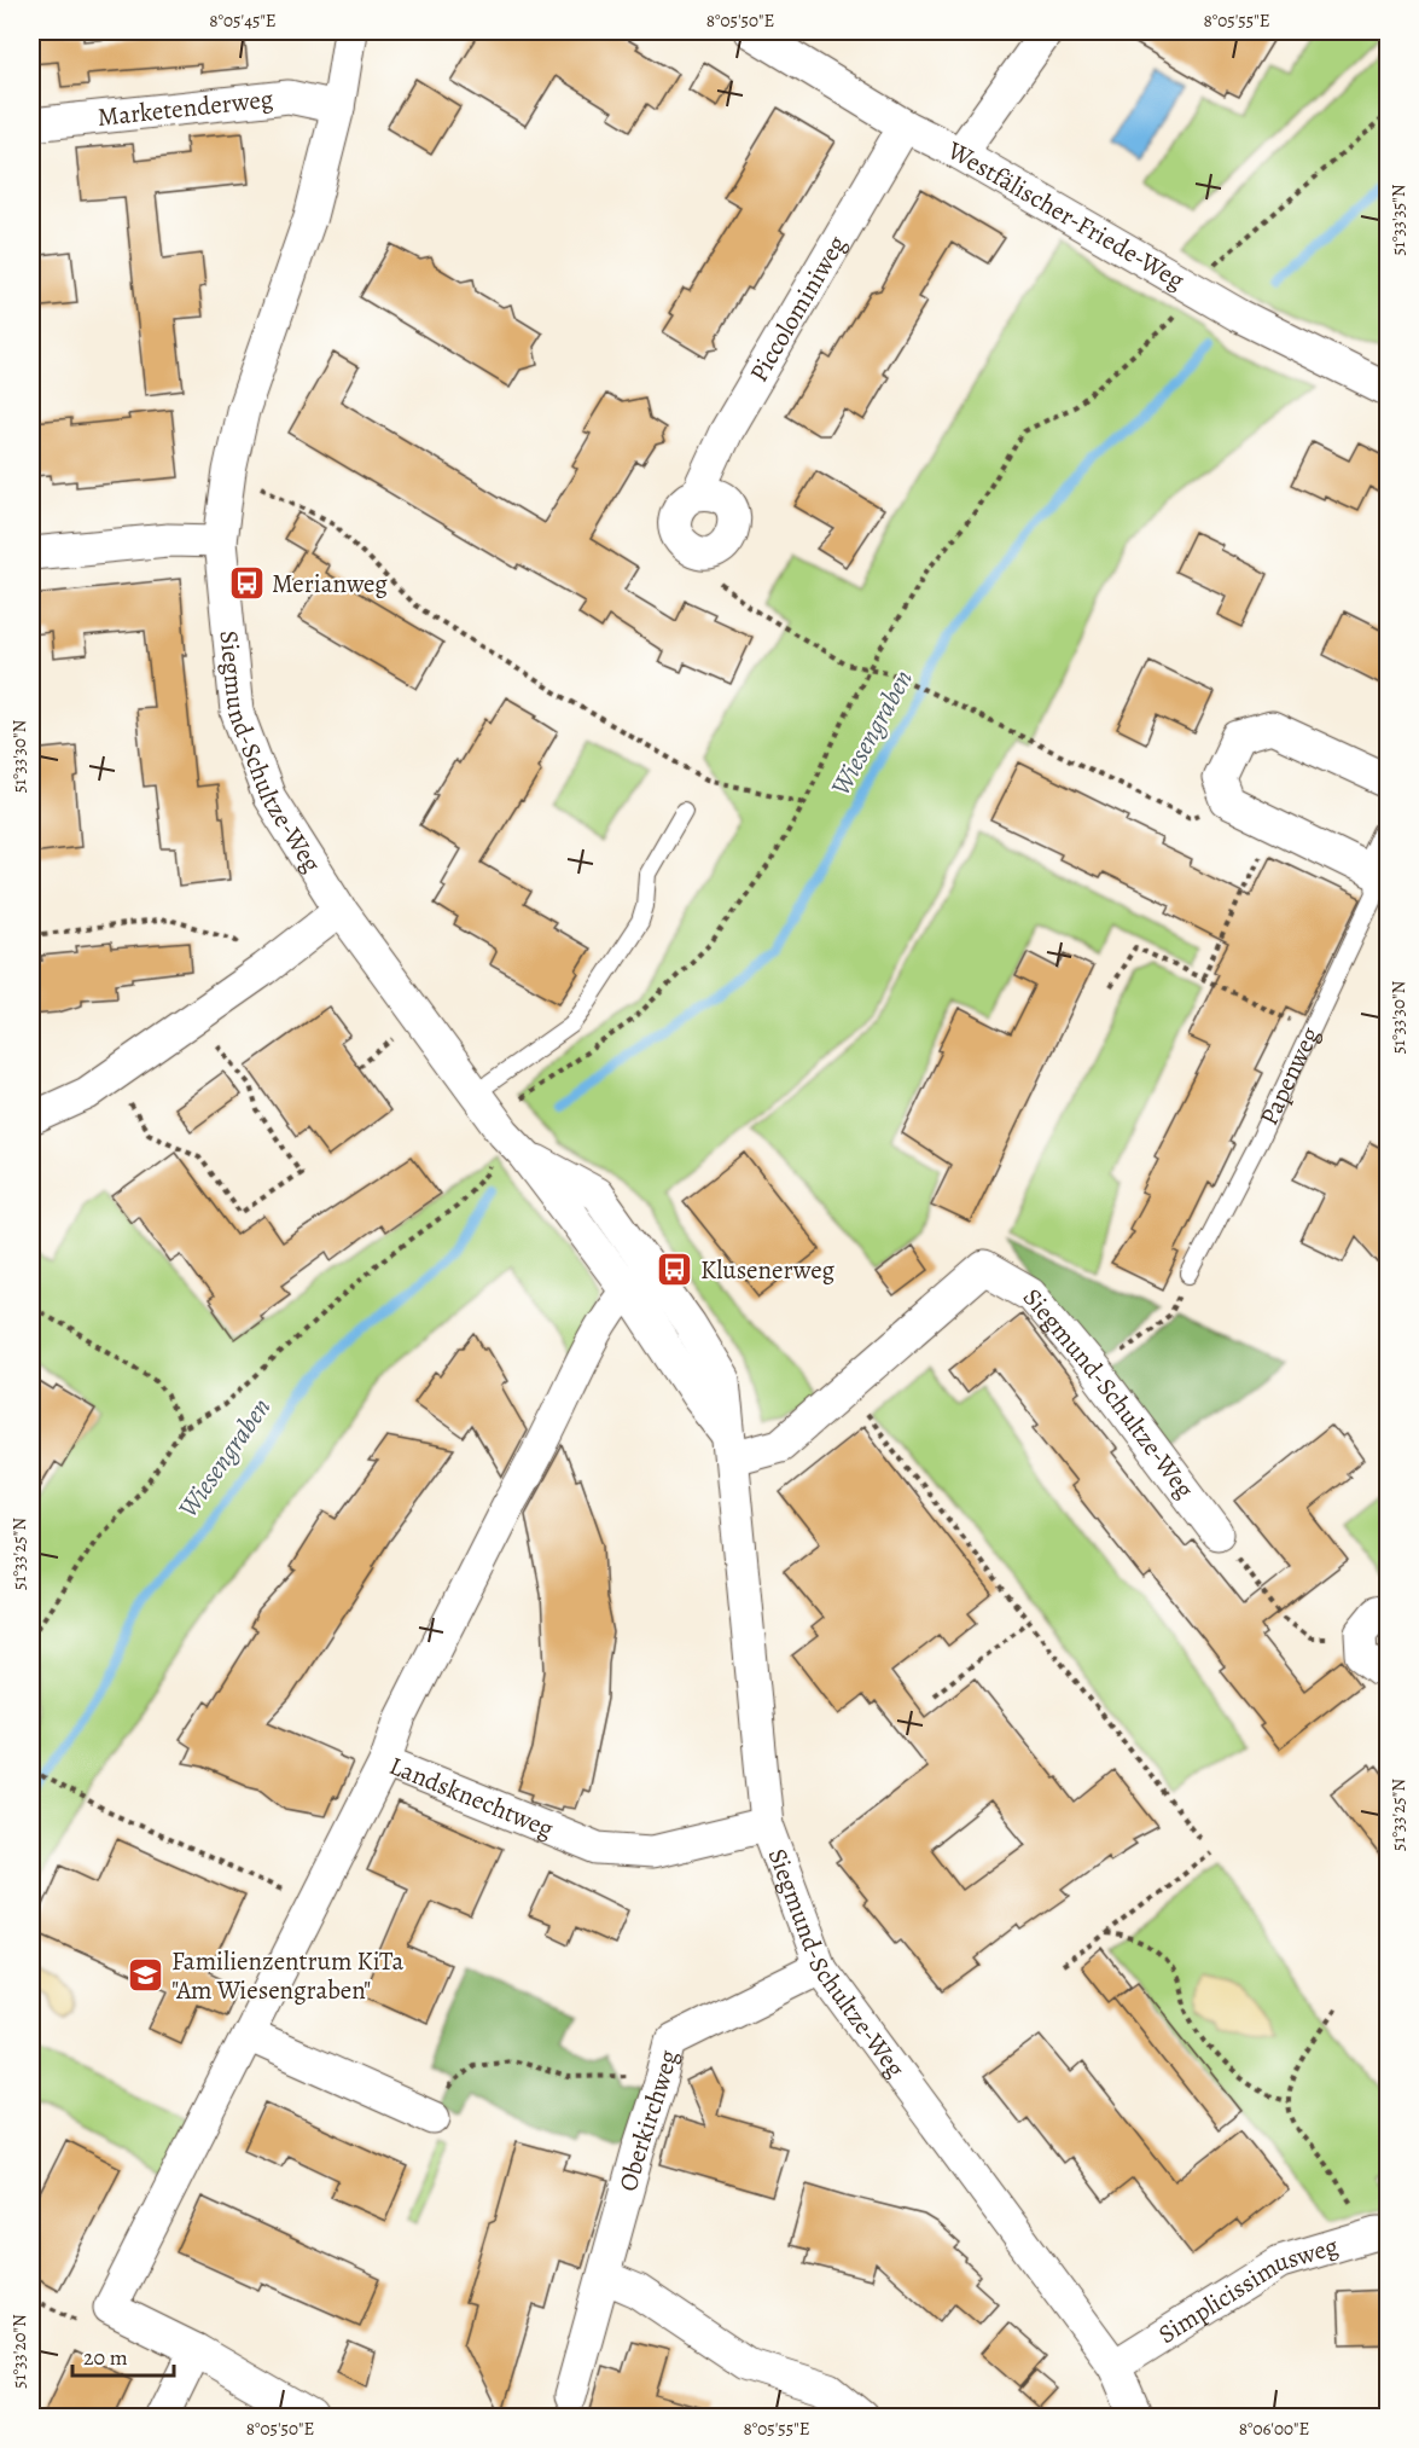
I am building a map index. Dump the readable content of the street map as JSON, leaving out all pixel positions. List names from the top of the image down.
{
  "streets": {
    "street": [
      "Marketenderweg",
      "Westfälischer-Friede-Weg",
      "Piccolominiweg",
      "Siegmund-Schultze-Weg",
      "Papenweg",
      "Landsknechtweg",
      "Oberkirchweg",
      "Simplicissimusweg"
    ]
  },
  "crossings": [
    ["Marketenderweg", "Siegmund-Schultze-Weg"],
    ["Westfälischer-Friede-Weg", "Piccolominiweg"],
    ["Siegmund-Schultze-Weg", "Landsknechtweg"],
    ["Siegmund-Schultze-Weg", "Oberkirchweg"],
    ["Siegmund-Schultze-Weg", "Simplicissimusweg"]
  ],
  "water": ["Wiesengraben"],
  "places": {
    "bus stop": ["Merianweg", "Klusenerweg"],
    "school or university": ["Familienzentrum KiTa \"Am Wiesengraben\""]
  },
  "scale_bar": "20 m",
  "coordinates": [
    "8°05'45\"E",
    "8°05'50\"E",
    "8°05'55\"E",
    "51°33'35\"N",
    "51°33'30\"N",
    "51°33'25\"N",
    "51°33'20\"N",
    "8°06'00\"E"
  ]
}
